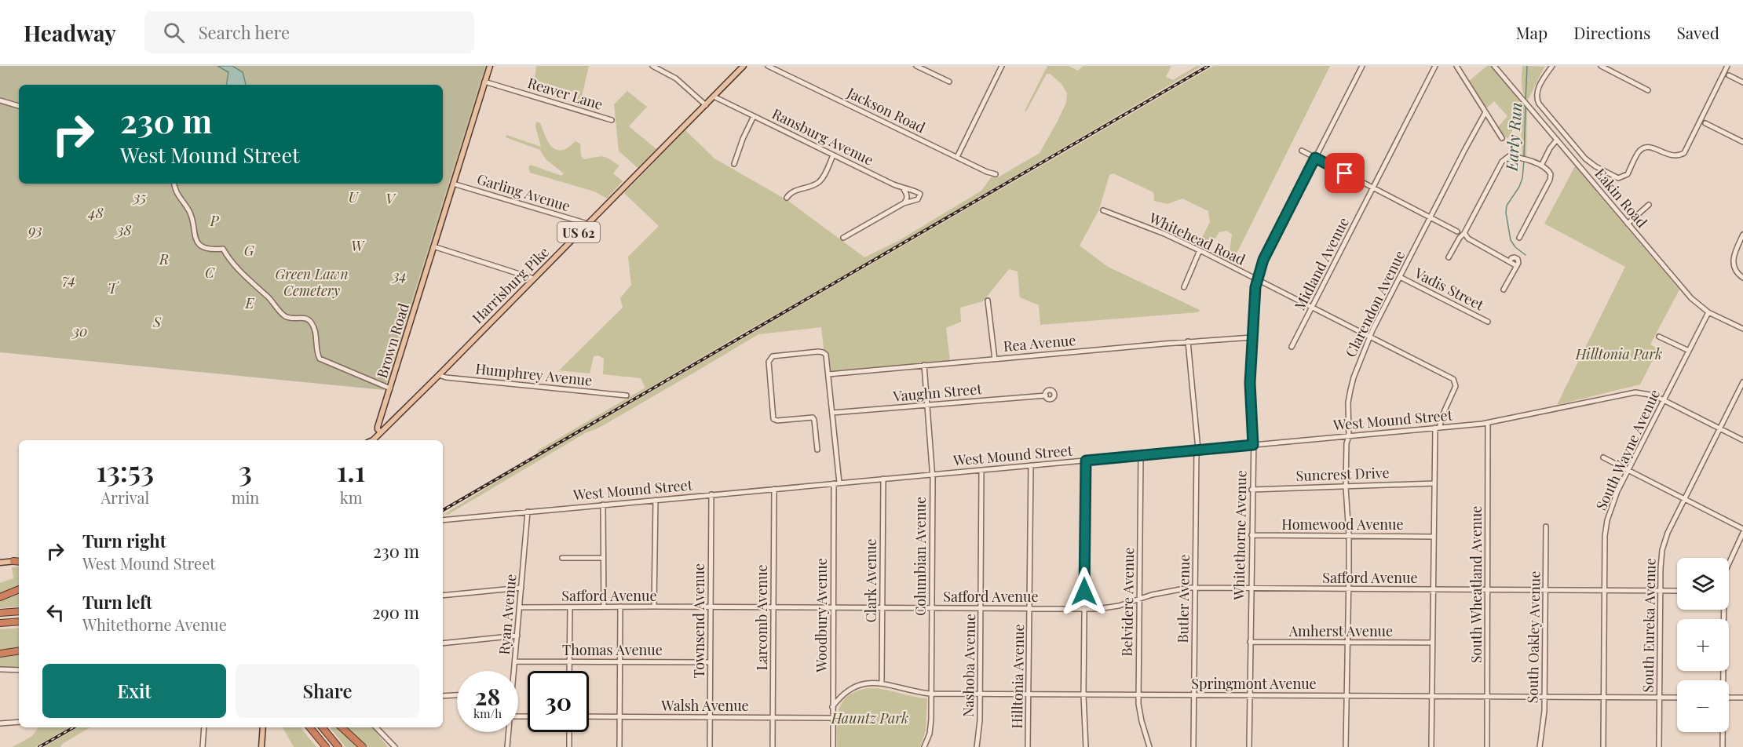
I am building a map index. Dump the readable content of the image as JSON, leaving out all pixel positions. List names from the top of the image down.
{
  "streets": {
    "main road": ["US 62", "Harrisburg Pike", "Brown Road"],
    "street": [
      "Reaver Lane",
      "Jackson Road",
      "Ransburg Avenue",
      "Garling Avenue",
      "Eakin Road",
      "Whitehead Road",
      "Midland Avenue",
      "Vadis Street",
      "Clarendon Avenue",
      "Rea Avenue",
      "Humphrey Avenue",
      "Vaughn Street",
      "West Mound Street",
      "South Wayne Avenue",
      "Suncrest Drive",
      "Homewood Avenue",
      "Whitethorne Avenue",
      "Columbian Avenue",
      "Safford Avenue",
      "Clark Avenue",
      "South Wheatland Avenue",
      "Butler Avenue",
      "Belvidere Avenue",
      "Ryan Avenue",
      "Woodbury Avenue",
      "Larcomb Avenue",
      "Townsend Avenue",
      "South Eureka Avenue",
      "Amherst Avenue",
      "South Oakley Avenue",
      "Thomas Avenue",
      "Nashoba Avenue",
      "Hilltonia Avenue",
      "Springmont Avenue",
      "Walsh Avenue"
    ]
  },
  "crossings": [
    ["Reaver Lane", "Brown Road"],
    ["Ransburg Avenue", "Harrisburg Pike"],
    ["Garling Avenue", "Harrisburg Pike"],
    ["Garling Avenue", "Brown Road"],
    ["Eakin Road", "South Wayne Avenue"],
    ["Whitehead Road", "Midland Avenue"],
    ["Whitehead Road", "Clarendon Avenue"],
    ["Whitehead Road", "West Mound Street"],
    ["Whitehead Road", "Whitethorne Avenue"],
    ["Harrisburg Pike", "Brown Road"],
    ["Harrisburg Pike", "Humphrey Avenue"],
    ["Vadis Street", "Clarendon Avenue"],
    ["Clarendon Avenue", "West Mound Street"],
    ["Clarendon Avenue", "Suncrest Drive"],
    ["Clarendon Avenue", "Homewood Avenue"],
    ["Clarendon Avenue", "Safford Avenue"],
    ["Clarendon Avenue", "Amherst Avenue"],
    ["Clarendon Avenue", "Springmont Avenue"],
    ["Rea Avenue", "Whitethorne Avenue"],
    ["Rea Avenue", "Columbian Avenue"],
    ["Rea Avenue", "Butler Avenue"],
    ["Rea Avenue", "Woodbury Avenue"],
    ["Vaughn Street", "Columbian Avenue"],
    ["Vaughn Street", "Woodbury Avenue"],
    ["West Mound Street", "South Wayne Avenue"],
    ["West Mound Street", "Whitethorne Avenue"],
    ["West Mound Street", "Columbian Avenue"],
    ["West Mound Street", "Clark Avenue"],
    ["West Mound Street", "South Wheatland Avenue"],
    ["West Mound Street", "Butler Avenue"],
    ["West Mound Street", "Belvidere Avenue"],
    ["West Mound Street", "Ryan Avenue"],
    ["West Mound Street", "Woodbury Avenue"],
    ["West Mound Street", "Larcomb Avenue"],
    ["West Mound Street", "Townsend Avenue"],
    ["West Mound Street", "South Eureka Avenue"],
    ["West Mound Street", "Nashoba Avenue"],
    ["West Mound Street", "Hilltonia Avenue"],
    ["South Wayne Avenue", "Safford Avenue"],
    ["South Wayne Avenue", "Springmont Avenue"],
    ["Suncrest Drive", "Whitethorne Avenue"],
    ["Homewood Avenue", "Whitethorne Avenue"],
    ["Whitethorne Avenue", "Safford Avenue"],
    ["Whitethorne Avenue", "Amherst Avenue"],
    ["Whitethorne Avenue", "Springmont Avenue"],
    ["Columbian Avenue", "Safford Avenue"],
    ["Columbian Avenue", "Springmont Avenue"],
    ["Safford Avenue", "Clark Avenue"],
    ["Safford Avenue", "South Wheatland Avenue"],
    ["Safford Avenue", "Butler Avenue"],
    ["Safford Avenue", "Belvidere Avenue"],
    ["Safford Avenue", "Ryan Avenue"],
    ["Safford Avenue", "Woodbury Avenue"],
    ["Safford Avenue", "Larcomb Avenue"],
    ["Safford Avenue", "Townsend Avenue"],
    ["Safford Avenue", "South Eureka Avenue"],
    ["Safford Avenue", "South Oakley Avenue"],
    ["Safford Avenue", "Nashoba Avenue"],
    ["Safford Avenue", "Hilltonia Avenue"],
    ["Clark Avenue", "Springmont Avenue"],
    ["South Wheatland Avenue", "Springmont Avenue"],
    ["Butler Avenue", "Springmont Avenue"],
    ["Belvidere Avenue", "Springmont Avenue"],
    ["Ryan Avenue", "Thomas Avenue"],
    ["Woodbury Avenue", "Springmont Avenue"],
    ["Woodbury Avenue", "Walsh Avenue"],
    ["Larcomb Avenue", "Walsh Avenue"],
    ["Townsend Avenue", "Thomas Avenue"],
    ["Townsend Avenue", "Walsh Avenue"],
    ["South Eureka Avenue", "Springmont Avenue"],
    ["South Oakley Avenue", "Springmont Avenue"],
    ["Nashoba Avenue", "Springmont Avenue"],
    ["Hilltonia Avenue", "Springmont Avenue"]
  ],
  "water": ["Early Run"],
  "parks": [
    "35",
    "U",
    "V",
    "48",
    "P",
    "93",
    "38",
    "W",
    "G",
    "R",
    "C",
    "Green Lawn Cemetery",
    "34",
    "74",
    "T",
    "E",
    "S",
    "30",
    "Hilltonia Park",
    "Hauntz Park"
  ],
  "page": {
    "header": "Headway",
    "search": "Search here",
    "nav": ["Map", "Directions", "Saved"],
    "turn": ["230 m", "West Mound Street"],
    "eta": [
      "13:53",
      "Arrival",
      "3",
      "min",
      "1.1",
      "km"
    ],
    "list": [
      {
        "name": "Turn right",
        "note": "West Mound Street",
        "value": "230 m"
      },
      {
        "name": "Turn left",
        "note": "Whitethorne Avenue",
        "value": "290 m"
      }
    ],
    "map_buttons": ["+", "−"],
    "buttons": ["Exit", "Share"],
    "speed": "28 km/h",
    "limit": "30"
  }
}
